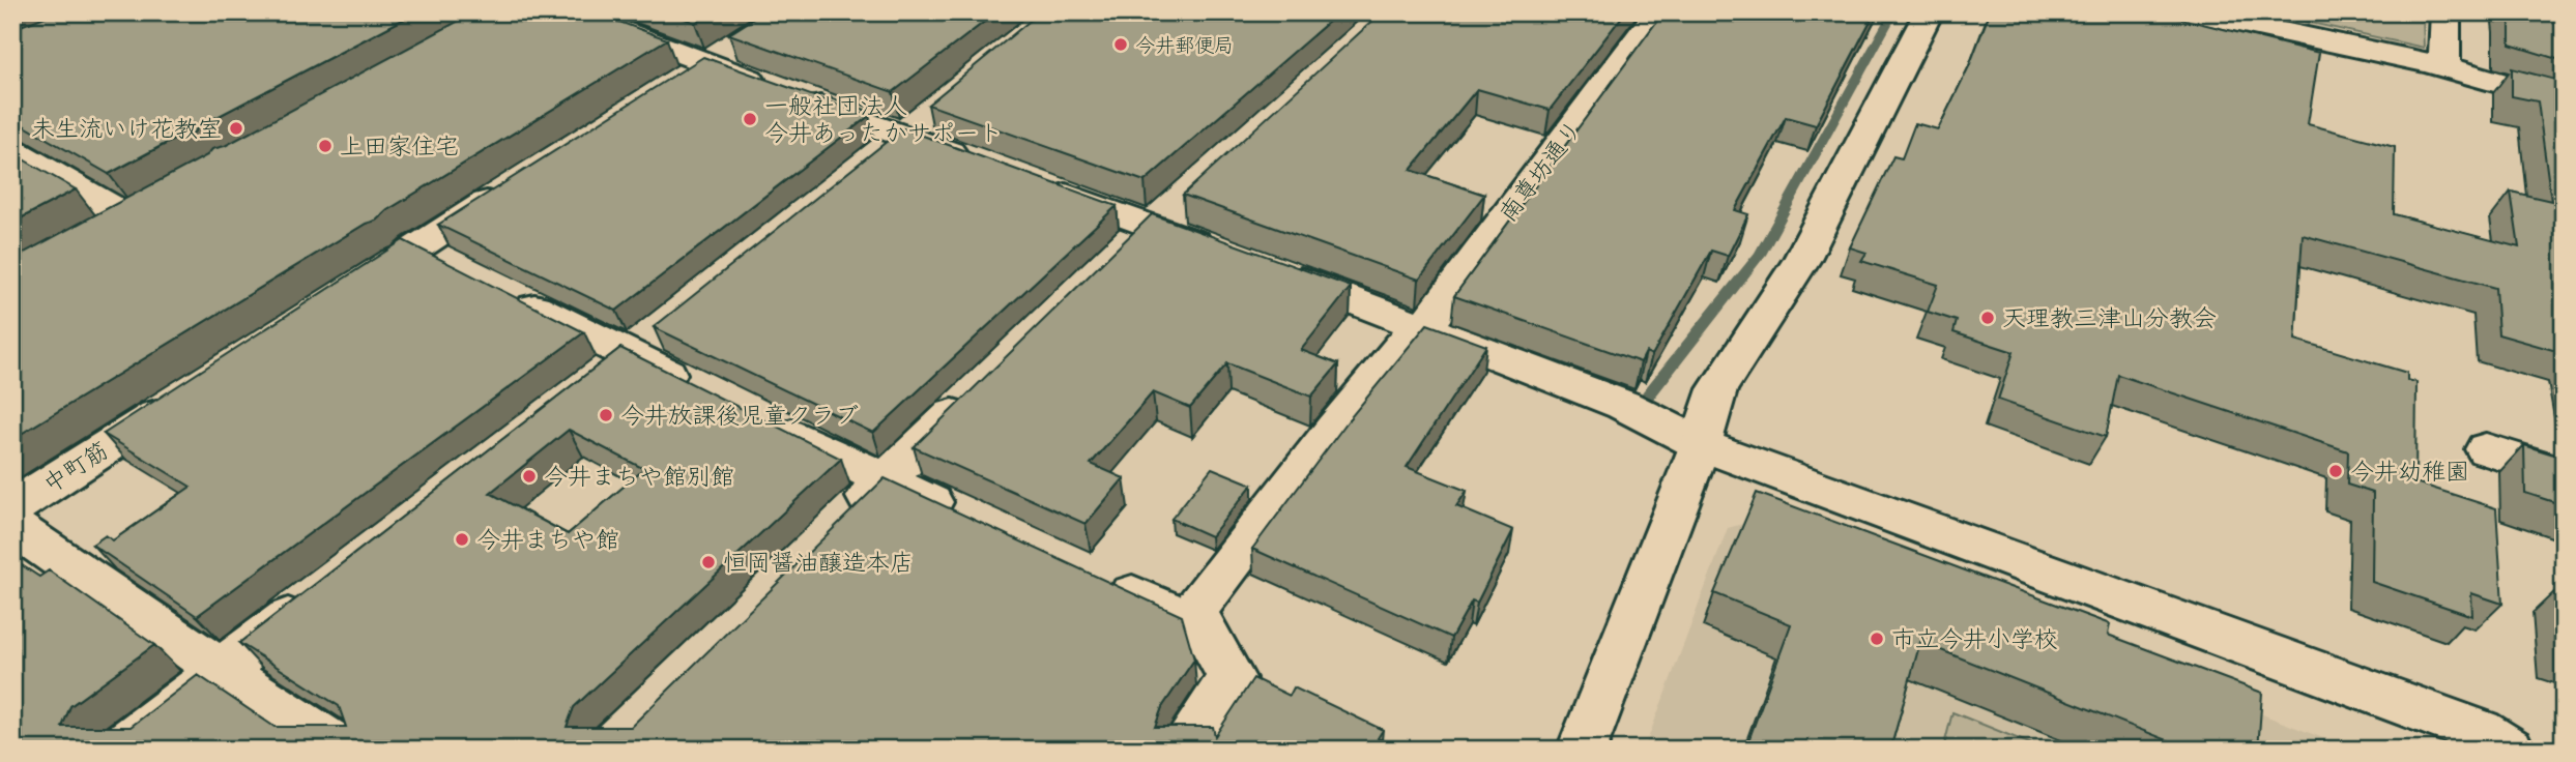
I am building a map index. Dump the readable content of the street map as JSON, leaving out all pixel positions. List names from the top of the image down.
{
  "streets": {
    "street": ["南尊坊通り", "中町筋"]
  },
  "places": [
    "今井郵便局",
    "一般社団法人 今井あったかサポート",
    "未生流いけ花教室",
    "上田家住宅",
    "天理教三津山分教会",
    "今井放課後児童クラブ",
    "今井幼稚園",
    "今井まちや館別館",
    "今井まちや館",
    "恒岡醤油醸造本店",
    "市立今井小学校"
  ]
}
